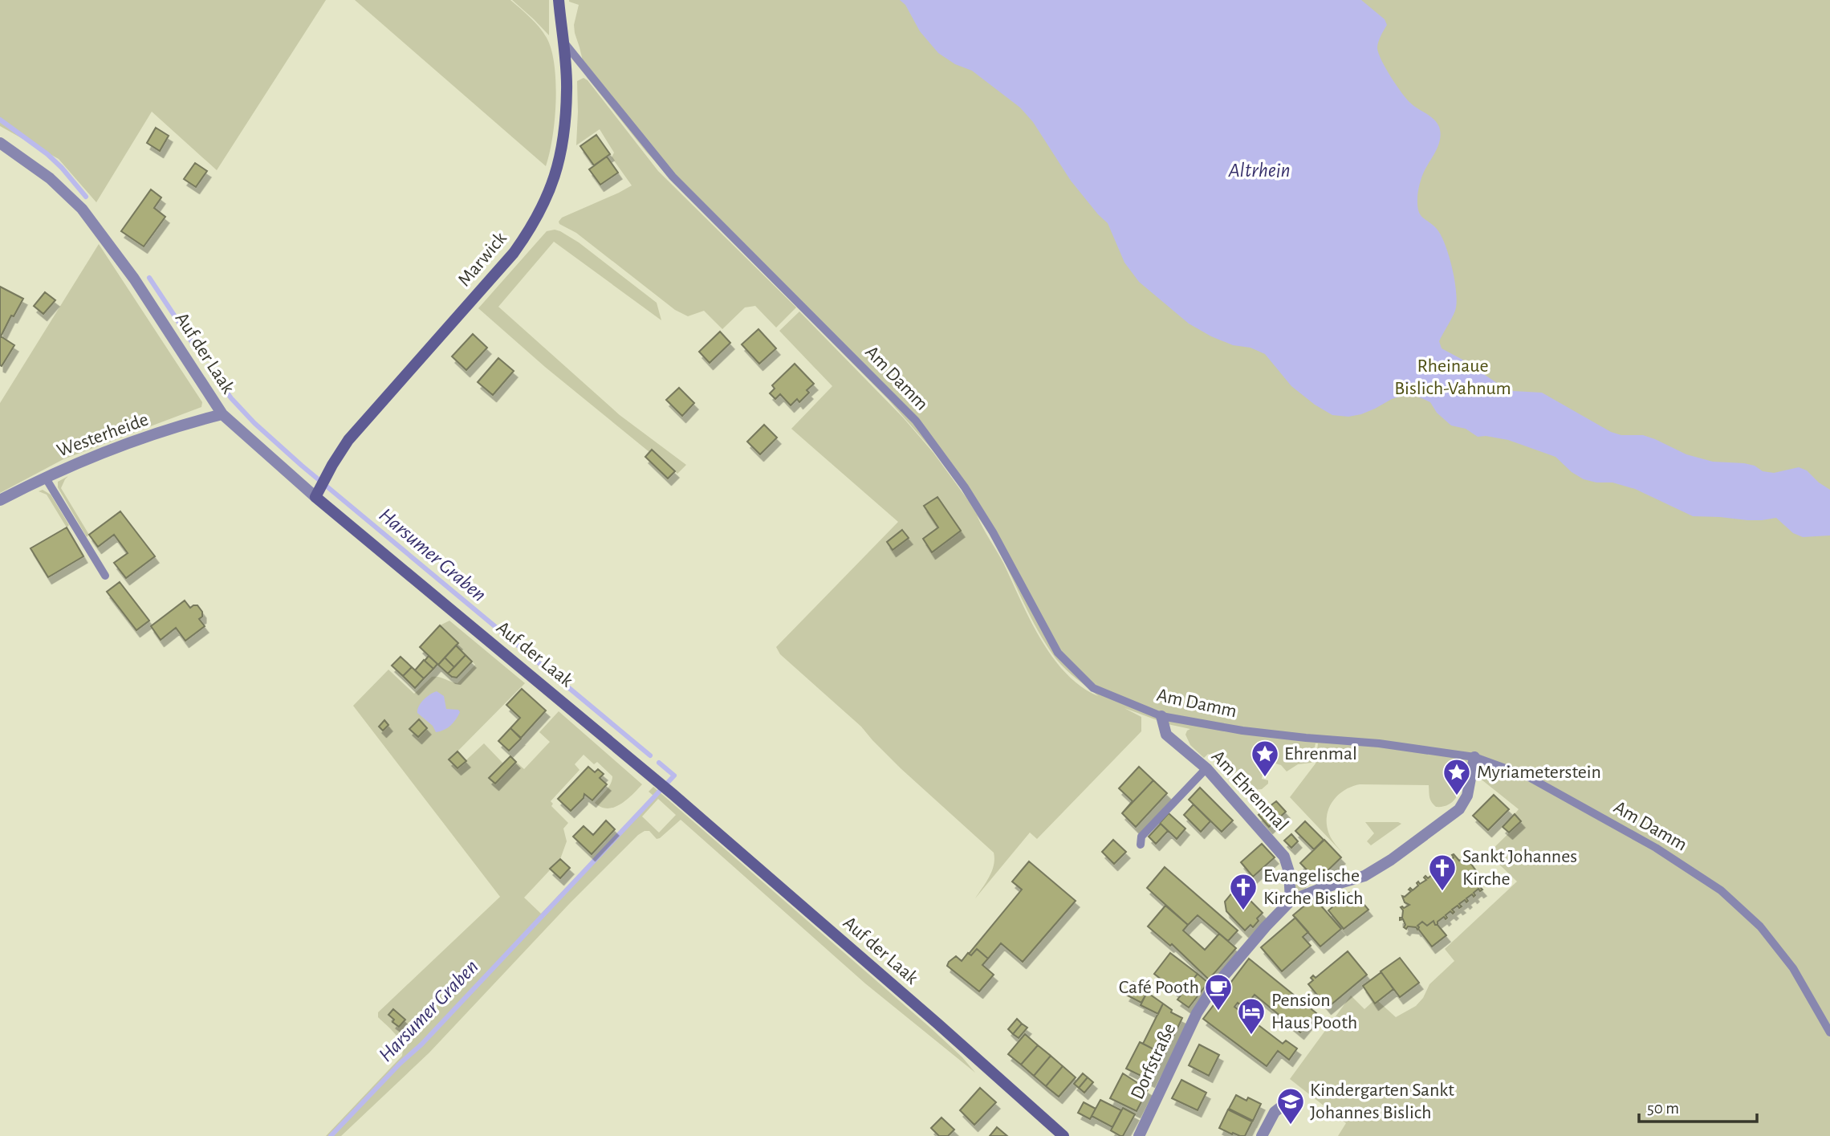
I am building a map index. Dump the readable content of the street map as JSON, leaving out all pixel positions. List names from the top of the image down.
{
  "streets": {
    "main road": ["Marwick", "Auf der Laak"],
    "street": ["Westerheide", "Am Ehrenmal", "Dorfstraße"],
    "lane": ["Am Damm"]
  },
  "crossings": [
    ["Marwick", "Auf der Laak"],
    ["Marwick", "Am Damm"],
    ["Auf der Laak", "Westerheide"],
    ["Am Damm", "Am Ehrenmal"],
    ["Am Ehrenmal", "Dorfstraße"]
  ],
  "water": ["Altrhein", "Harsumer Graben"],
  "parks": ["Rheinaue Bislich-Vahnum"],
  "places": {
    "place": ["Ehrenmal", "Myriameterstein"],
    "church": ["Sankt Johannes Kirche", "Evangelische Kirche Bislich"],
    "cafe": ["Café Pooth"],
    "hotel": ["Pension Haus Pooth"],
    "school or university": ["Kindergarten Sankt Johannes Bislich"]
  },
  "scale_bar": "50 m"
}
